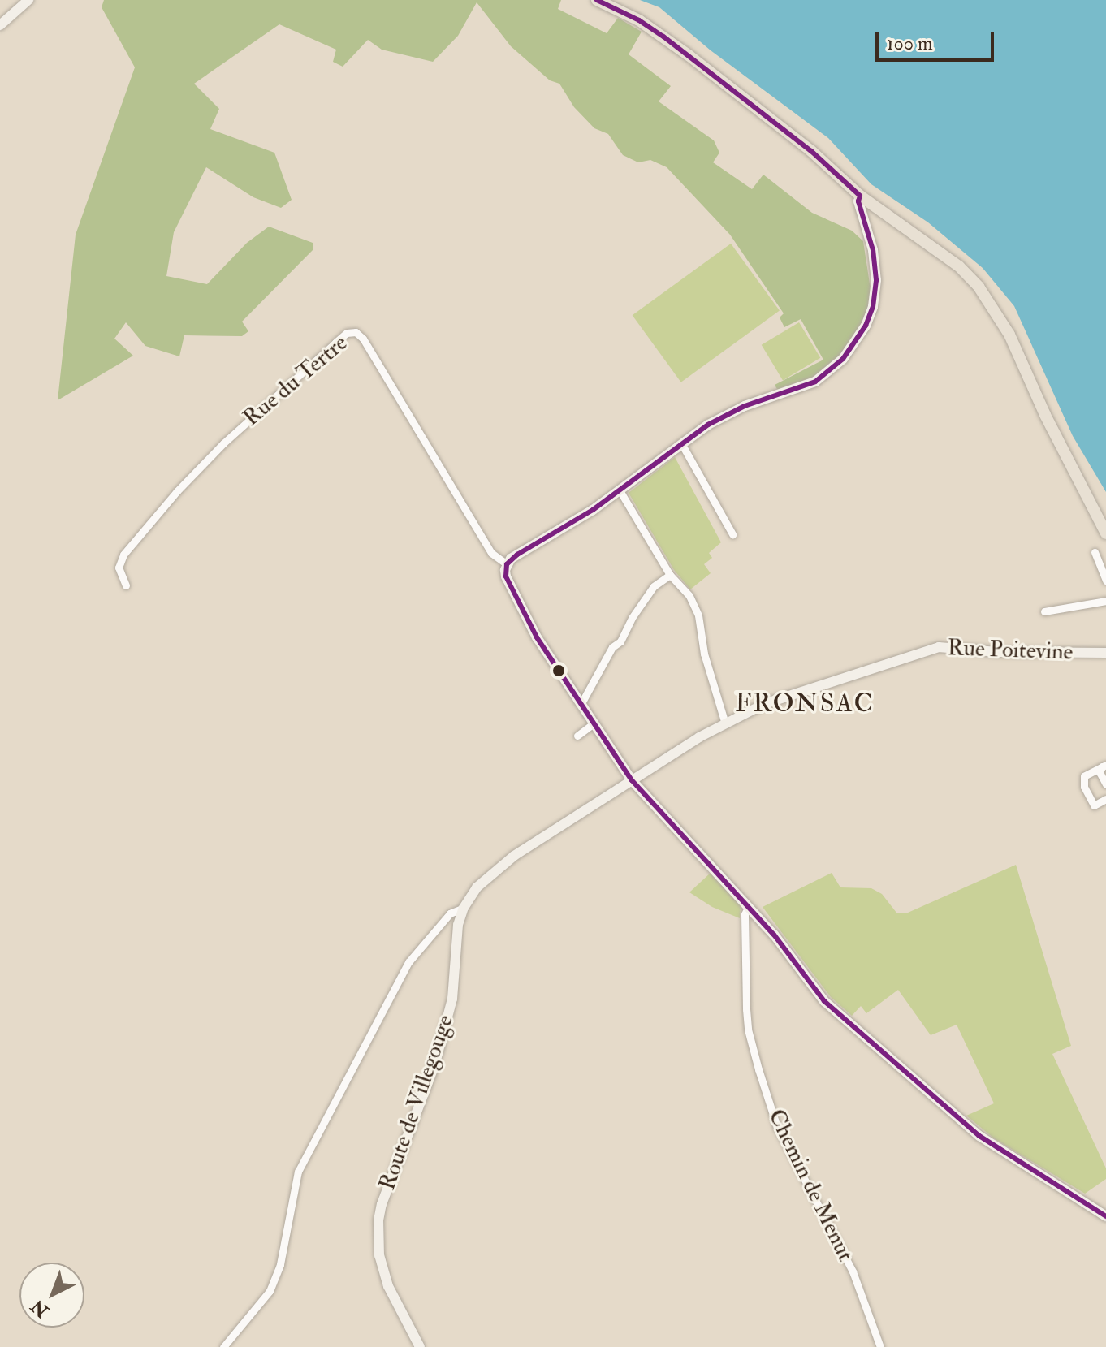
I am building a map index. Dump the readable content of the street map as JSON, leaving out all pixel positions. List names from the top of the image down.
{
  "streets": {
    "street": [
      "Rue du Tertre",
      "Rue Poitevine",
      "Route de Villegouge",
      "Chemin de Menut"
    ]
  },
  "crossings": [
    ["Rue Poitevine", "Route de Villegouge"]
  ],
  "districts": ["FRONSAC"],
  "scale_bar": "100 m",
  "north": "bottom left"
}
